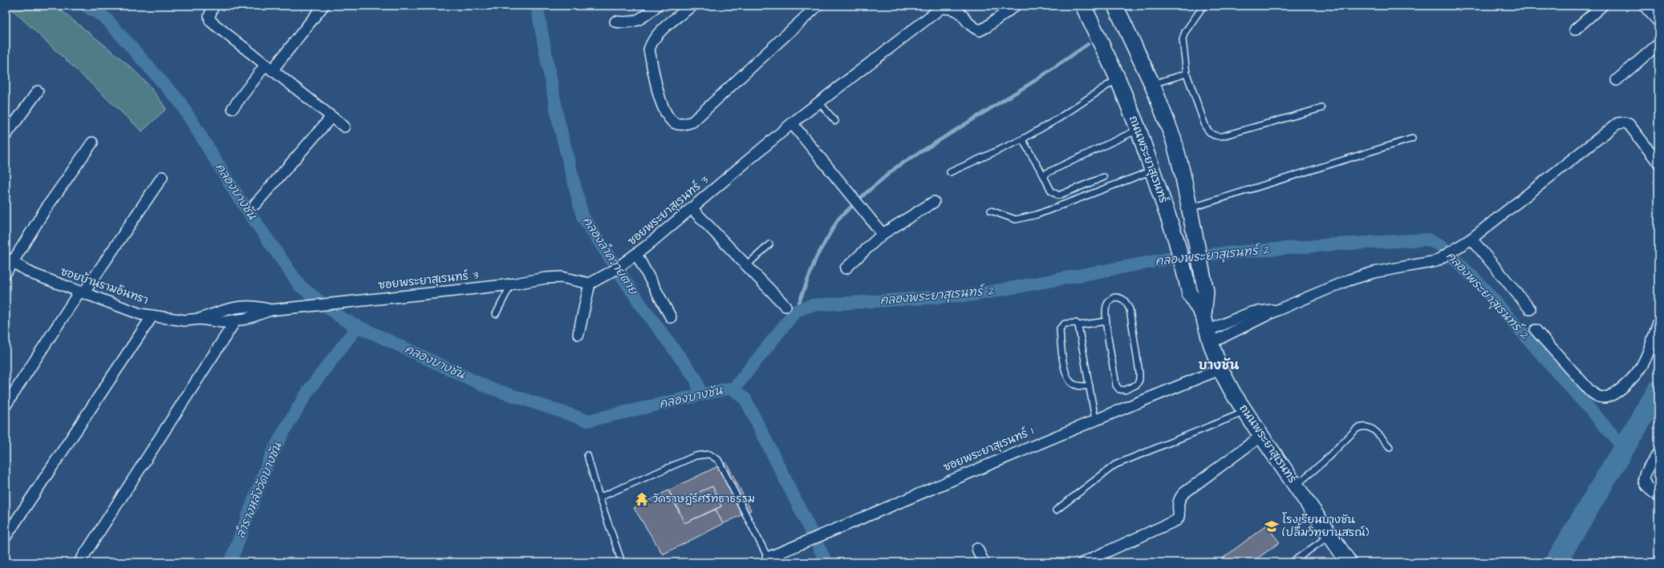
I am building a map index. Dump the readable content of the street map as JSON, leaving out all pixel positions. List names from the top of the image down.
{
  "streets": {
    "street": [
      "ถนนพระยาสุเรนทร์",
      "ซอยพระยาสุเรนทร์ 3",
      "ซอยบ้านรามอินทรา",
      "ซอยพระยาสุเรนทร์ 1"
    ]
  },
  "crossings": [
    ["ถนนพระยาสุเรนทร์", "ซอยพระยาสุเรนทร์ 1"],
    ["ซอยพระยาสุเรนทร์ 3", "ซอยบ้านรามอินทรา"]
  ],
  "districts": ["บางชัน"],
  "water": [
    "คลองบางชัน",
    "คลองลำควายตาย",
    "คลองพระยาสุเรนทร์ 2",
    "ลำรางหลังวัดบางชัน"
  ],
  "places": {
    "temple": ["วัดราษฎร์ศรัทธาธรรม"],
    "school or university": ["โรงเรียนบางชัน (ปลื้มวิทยานุสรณ์)"]
  }
}
